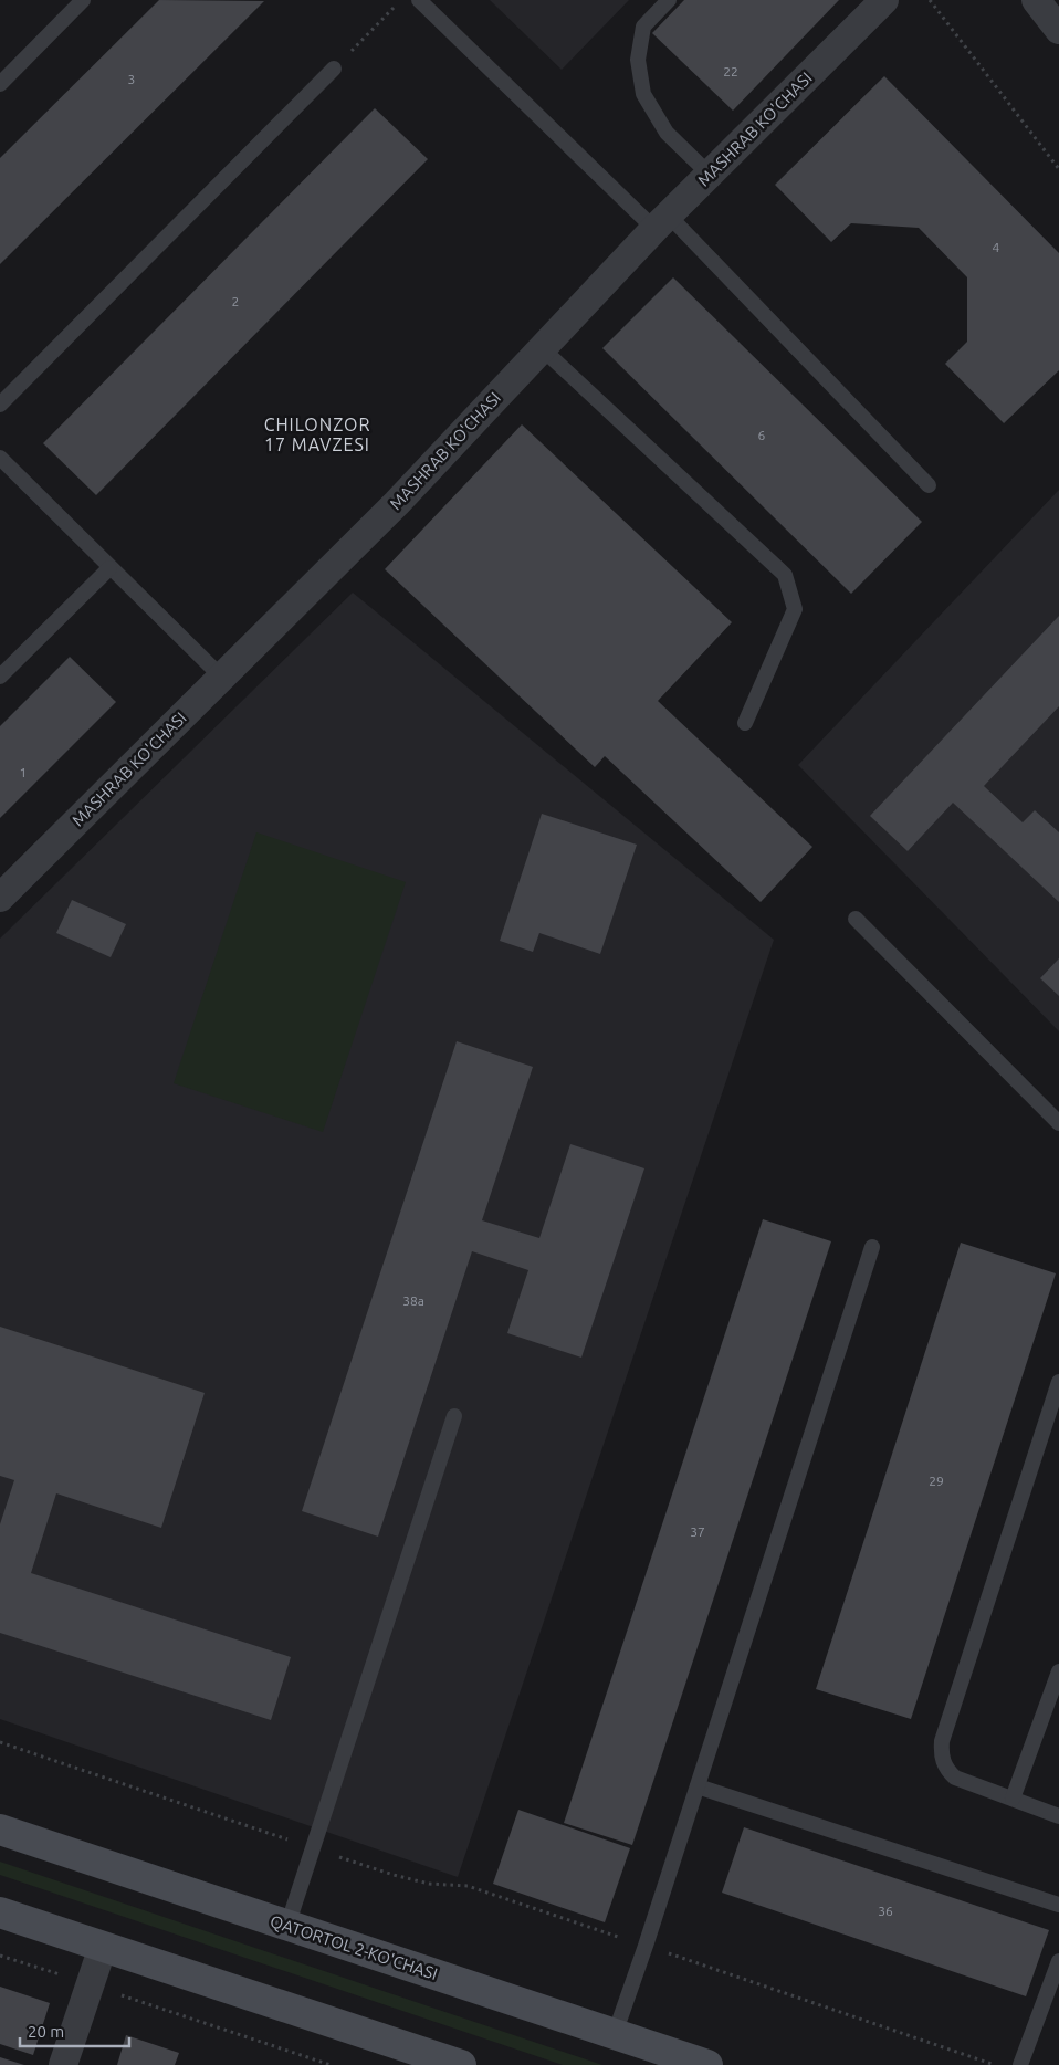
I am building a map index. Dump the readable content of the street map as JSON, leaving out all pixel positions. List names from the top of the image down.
{
  "streets": {
    "main road": ["QATORTOL 2-KO'CHASI"],
    "street": ["MASHRAB KO'CHASI"]
  },
  "districts": ["CHILONZOR 17 MAVZESI"],
  "house_numbers": [
    "22",
    "3",
    "4",
    "2",
    "6",
    "1",
    "38а",
    "29",
    "37",
    "36"
  ],
  "scale_bar": "20 m"
}
